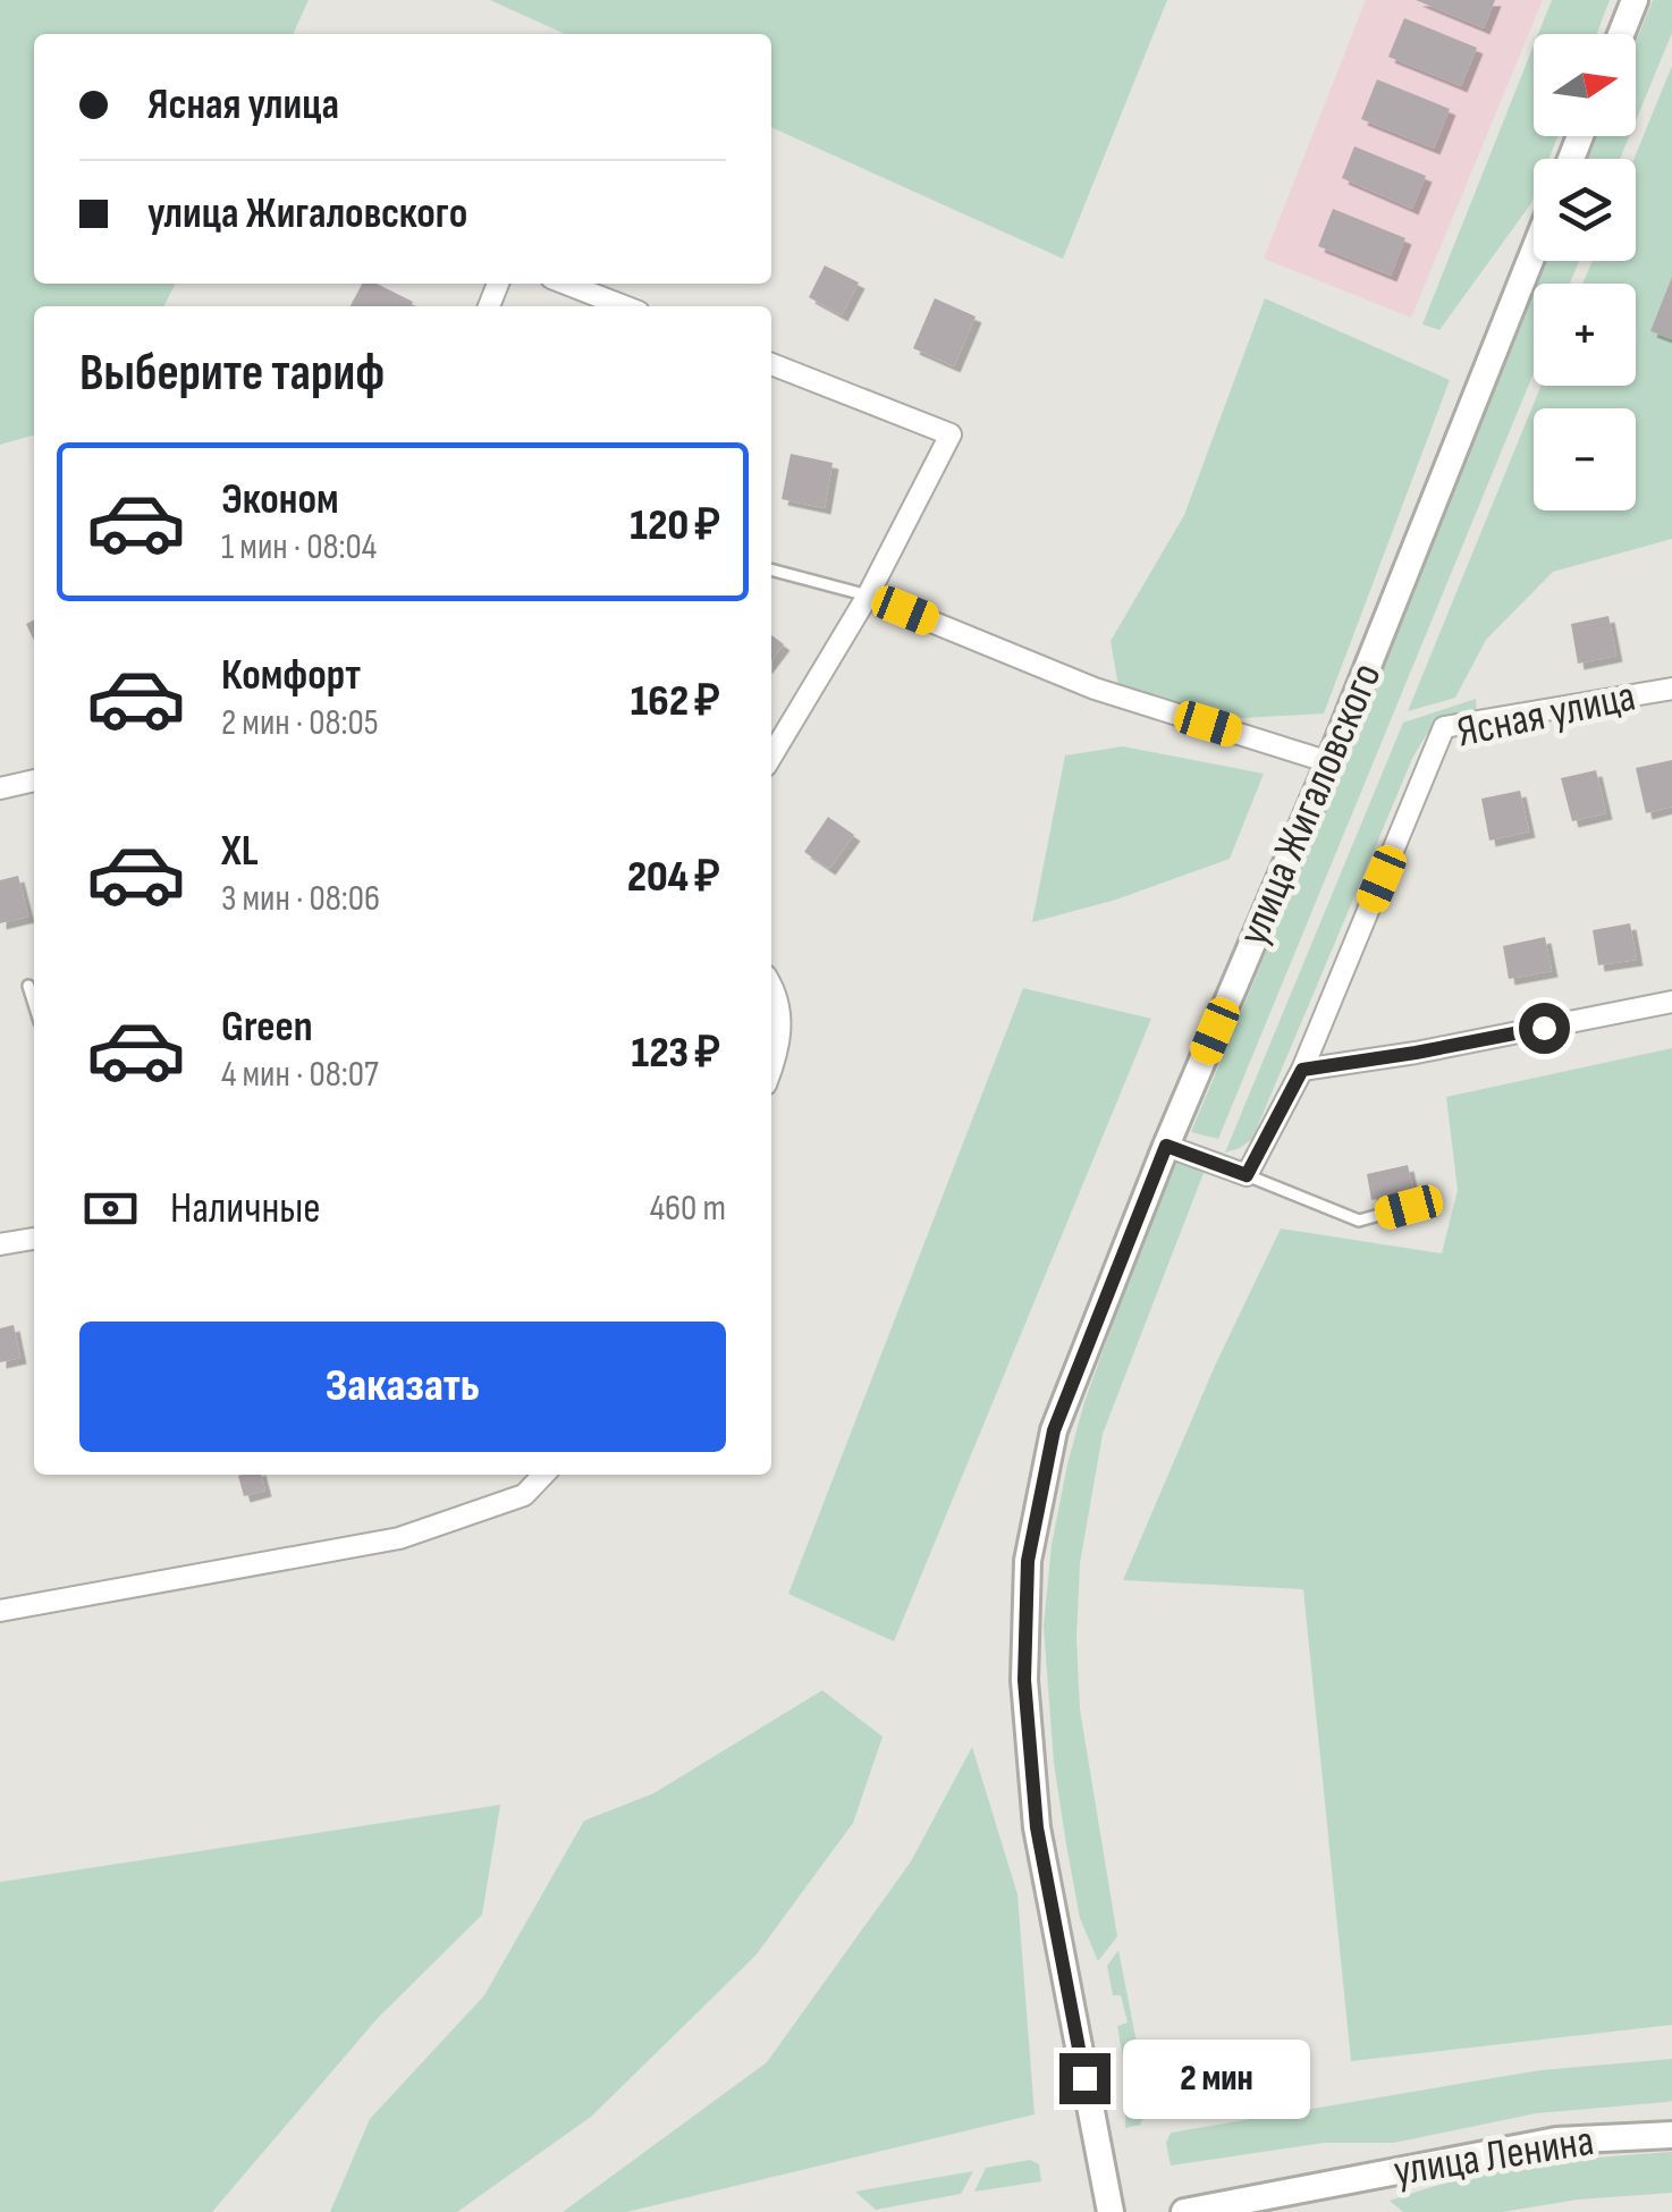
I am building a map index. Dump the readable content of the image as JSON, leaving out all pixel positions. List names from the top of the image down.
{
  "streets": {
    "main road": ["улица Жигаловского", "улица Ленина"],
    "street": ["Ясная улица"]
  },
  "north": "right",
  "page": {
    "map_buttons": ["+", "−"],
    "banner": ["Ясная улица", "улица Жигаловского"],
    "heading": "Выберите тариф",
    "list": [
      {
        "name": "Эконом",
        "note": "1 мин · 08:04",
        "value": "120 ₽"
      },
      {
        "name": "Комфорт",
        "note": "2 мин · 08:05",
        "value": "162 ₽"
      },
      {
        "name": "XL",
        "note": "3 мин · 08:06",
        "value": "204 ₽"
      },
      {
        "name": "Green",
        "note": "4 мин · 08:07",
        "value": "123 ₽"
      }
    ],
    "pay": ["Наличные", "460 m"],
    "buttons": "Заказать",
    "bubble": "2 мин"
  }
}
